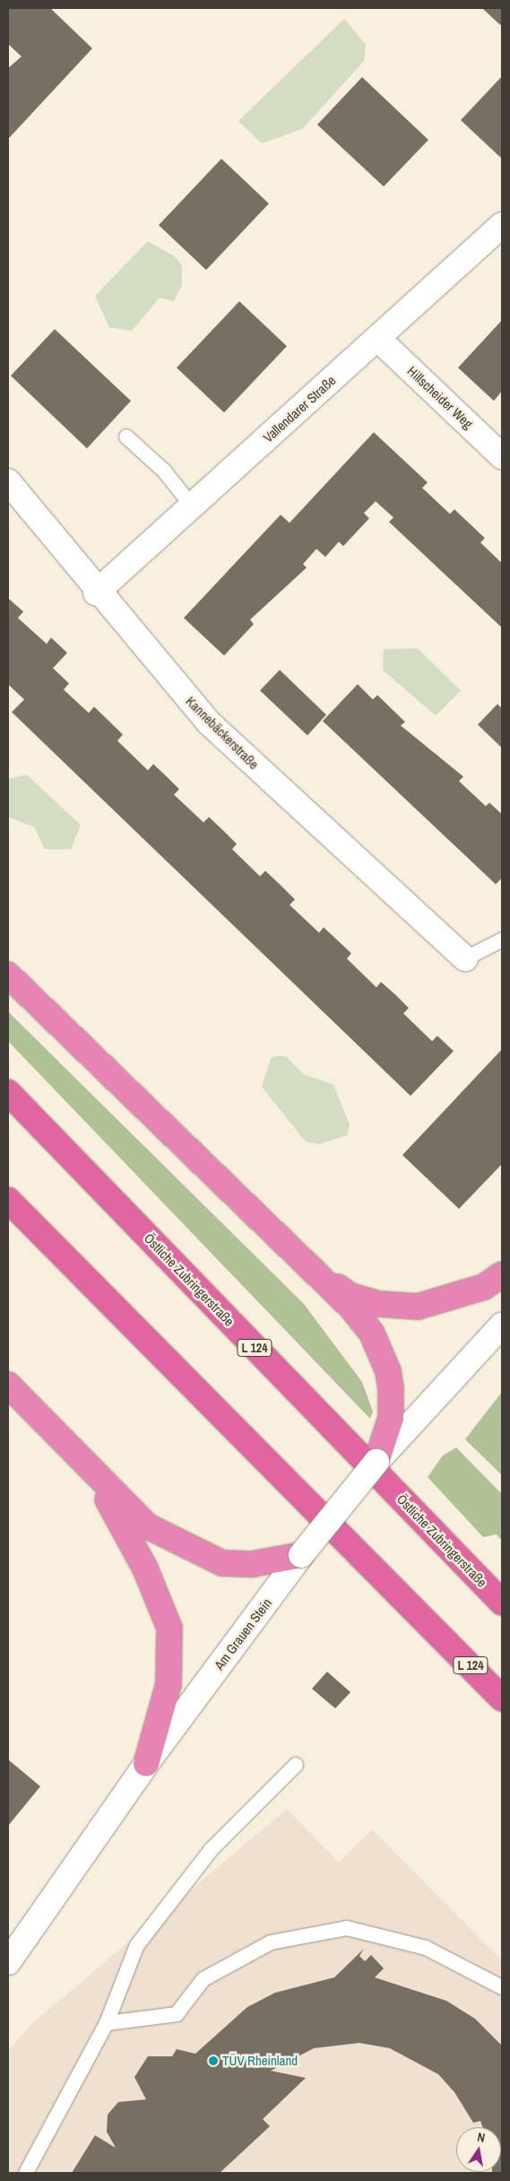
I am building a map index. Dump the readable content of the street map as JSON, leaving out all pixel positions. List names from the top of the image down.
{
  "streets": {
    "highway": ["Östliche Zubringerstraße", "L 124"],
    "street": [
      "Hillscheider Weg",
      "Vallendarer Straße",
      "Kannebäckerstraße",
      "Am Grauen Stein"
    ]
  },
  "crossings": [
    ["Hillscheider Weg", "Vallendarer Straße"],
    ["Vallendarer Straße", "Kannebäckerstraße"]
  ],
  "places": ["TÜV Rheinland"],
  "north": "top"
}
